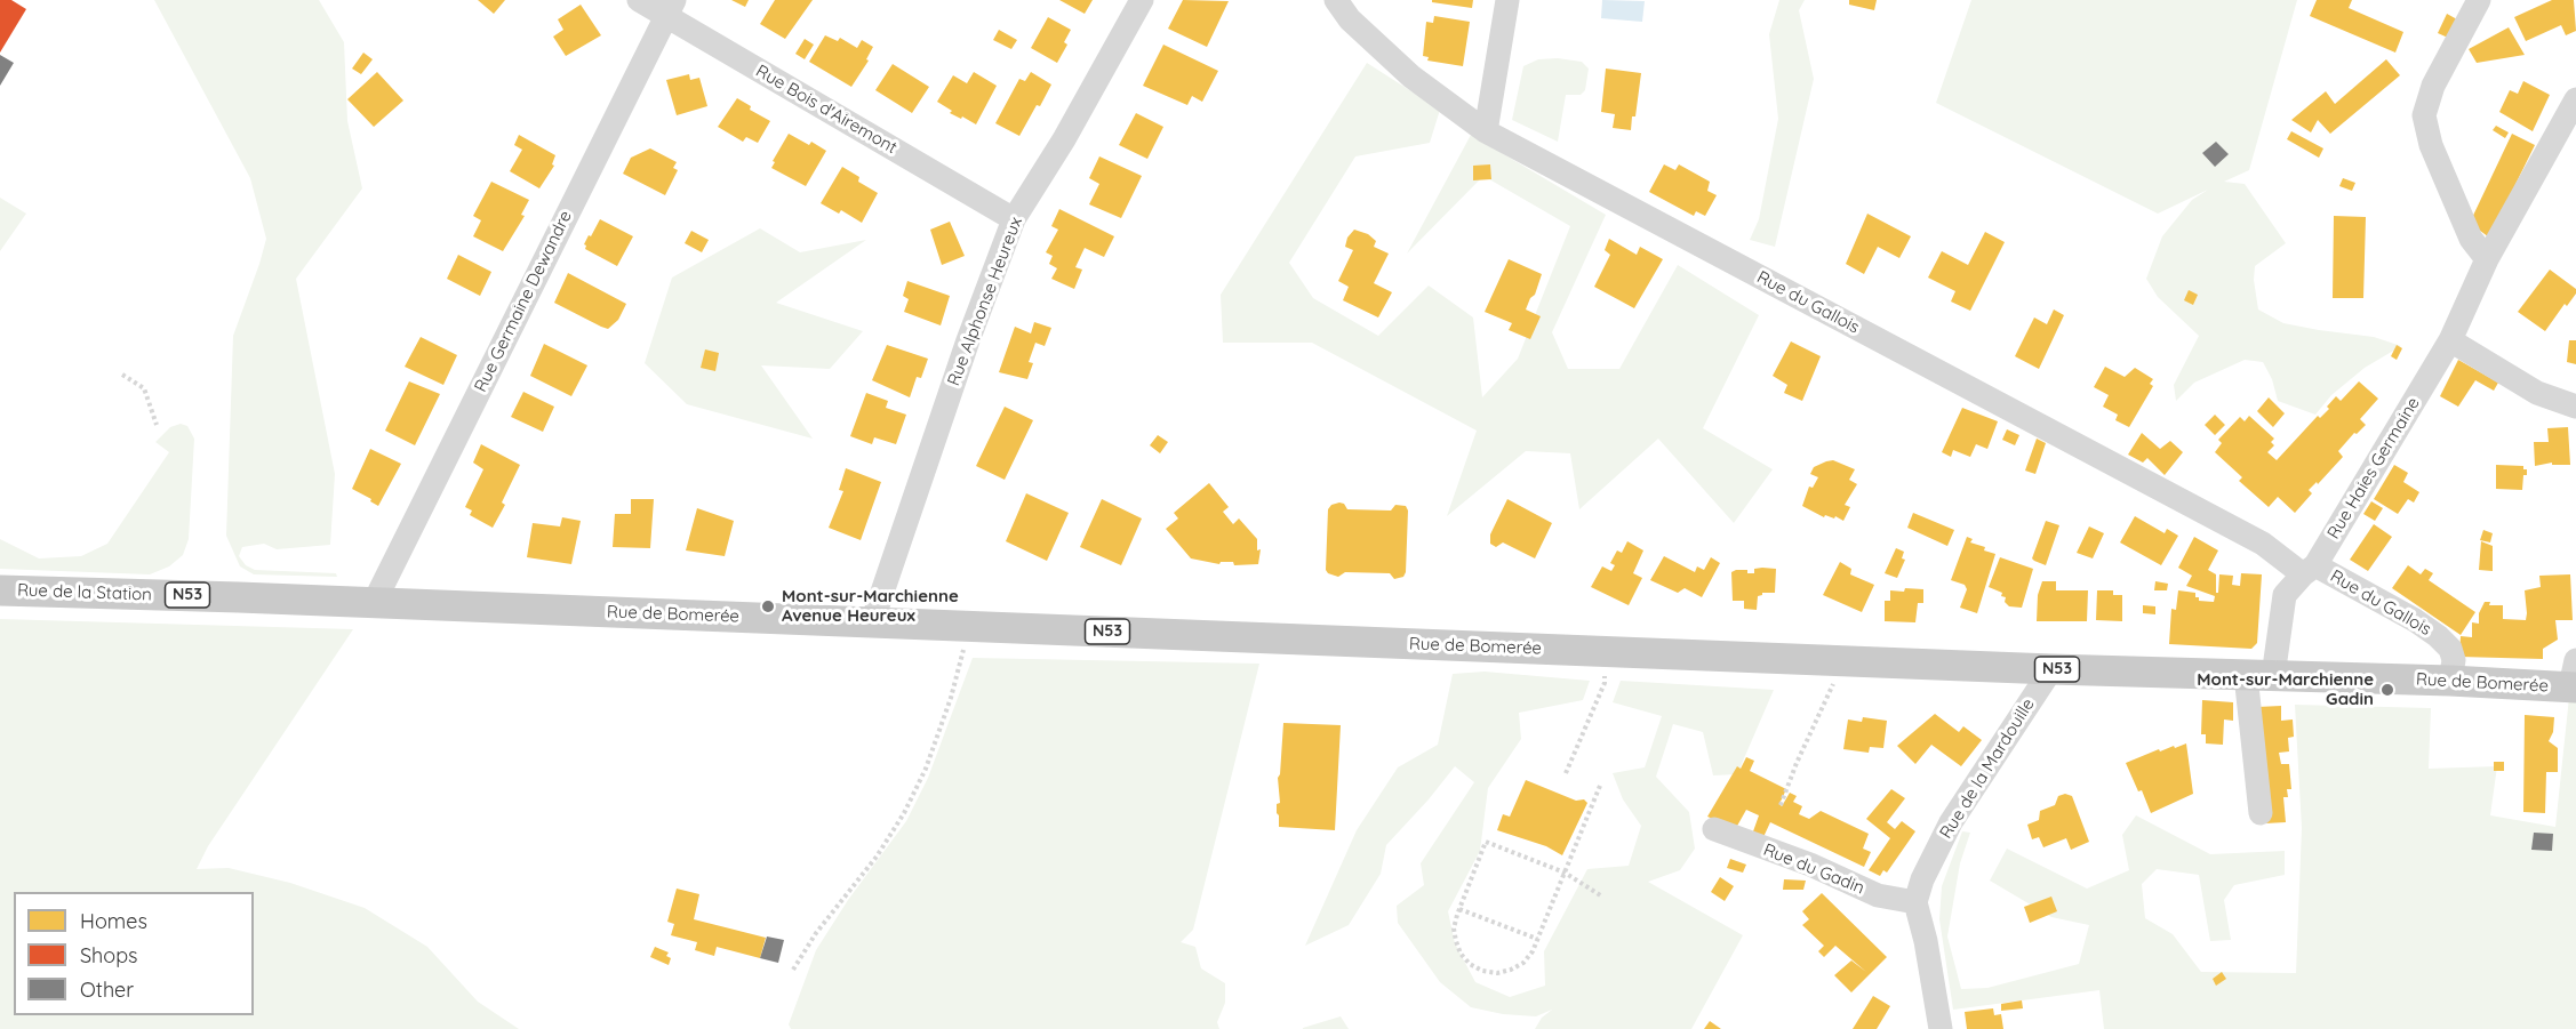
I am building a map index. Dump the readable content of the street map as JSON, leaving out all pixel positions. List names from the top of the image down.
{
  "streets": {
    "main road": ["Rue de la Station", "N53", "Rue de Bomerée"],
    "street": [
      "Rue Bois d'Airemont",
      "Rue Germaine Dewandre",
      "Rue Alphonse Heureux",
      "Rue du Gallois",
      "Rue Haies Germaine",
      "Rue de la Mardouille",
      "Rue du Gadin"
    ]
  },
  "crossings": [
    ["Rue Bois d'Airemont", "Rue Germaine Dewandre"],
    ["Rue Bois d'Airemont", "Rue Alphonse Heureux"],
    ["Rue Germaine Dewandre", "Rue de la Station"],
    ["Rue Germaine Dewandre", "Rue de Bomerée"],
    ["Rue Alphonse Heureux", "Rue de Bomerée"],
    ["Rue du Gallois", "Rue Haies Germaine"],
    ["Rue du Gallois", "Rue de Bomerée"],
    ["Rue Haies Germaine", "Rue de Bomerée"],
    ["Rue de la Station", "Rue de Bomerée"],
    ["Rue de Bomerée", "Rue de la Mardouille"],
    ["Rue de la Mardouille", "Rue du Gadin"]
  ],
  "places": ["Mont-sur-Marchienne Avenue Heureux", "Mont-sur-Marchienne Gadin"],
  "legend": ["Homes", "Shops", "Other"]
}
